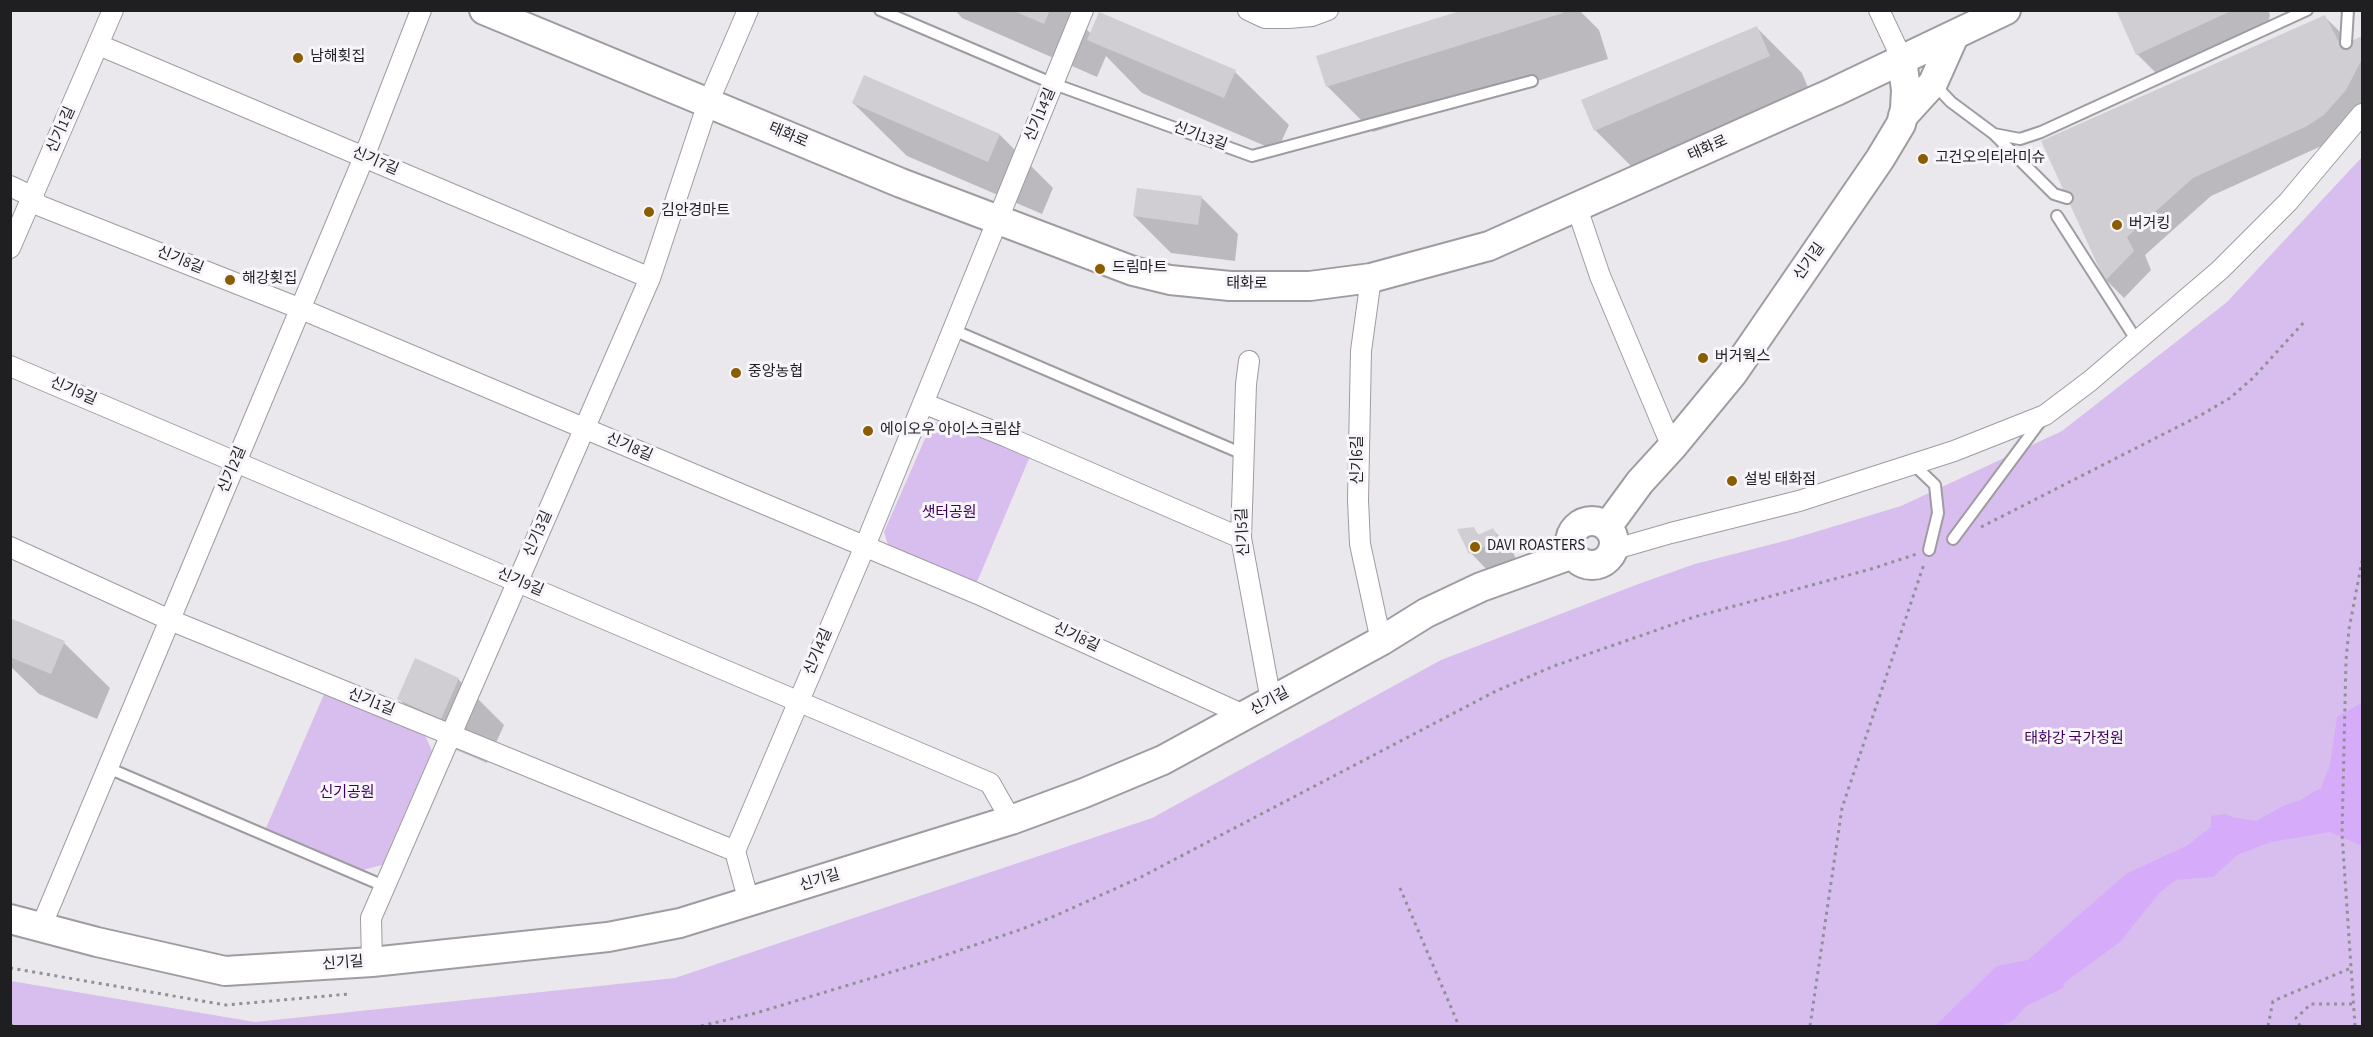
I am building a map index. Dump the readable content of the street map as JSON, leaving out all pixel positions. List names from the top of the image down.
{
  "streets": {
    "street": [
      "신기14길",
      "신기1길",
      "태화로",
      "신기7길",
      "신기8길",
      "신기길",
      "신기9길",
      "신기6길",
      "신기2길",
      "신기5길",
      "신기3길",
      "신기4길"
    ],
    "lane": ["신기13길"]
  },
  "crossings": [
    ["신기14길", "태화로"],
    ["신기14길", "신기13길"],
    ["신기14길", "신기4길"],
    ["신기1길", "신기7길"],
    ["신기1길", "신기8길"],
    ["신기1길", "신기2길"],
    ["신기1길", "신기3길"],
    ["신기1길", "신기4길"],
    ["태화로", "신기길"],
    ["태화로", "신기6길"],
    ["태화로", "신기3길"],
    ["태화로", "신기4길"],
    ["신기7길", "신기2길"],
    ["신기7길", "신기3길"],
    ["신기8길", "신기길"],
    ["신기8길", "신기2길"],
    ["신기8길", "신기3길"],
    ["신기8길", "신기4길"],
    ["신기길", "신기9길"],
    ["신기길", "신기6길"],
    ["신기길", "신기2길"],
    ["신기길", "신기5길"],
    ["신기길", "신기3길"],
    ["신기9길", "신기2길"],
    ["신기9길", "신기3길"],
    ["신기9길", "신기4길"]
  ],
  "parks": ["샛터공원", "태화강 국가정원", "신기공원"],
  "places": [
    "남해횟집",
    "고건오의티라미슈",
    "김안경마트",
    "버거킹",
    "드림마트",
    "해강횟집",
    "버거웍스",
    "중앙농협",
    "에이오우 아이스크림샵",
    "설빙 태화점",
    "DAVI ROASTERS"
  ]
}
